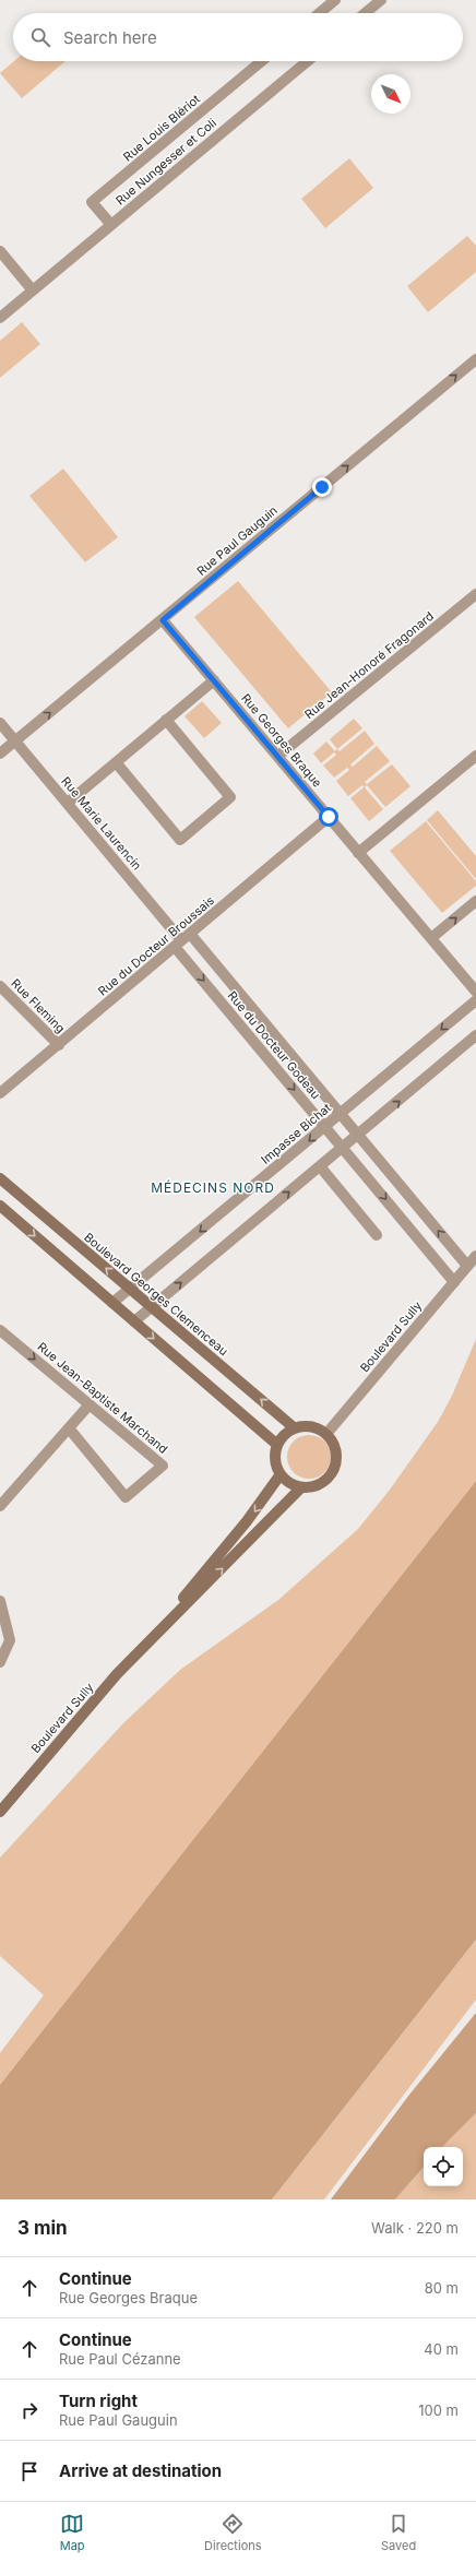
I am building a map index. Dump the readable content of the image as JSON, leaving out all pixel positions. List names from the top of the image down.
{
  "streets": {
    "main road": ["Boulevard Georges Clemenceau", "Boulevard Sully"],
    "street": [
      "Rue Louis Blériot",
      "Rue Nungesser et Coli",
      "Rue Paul Gauguin",
      "Rue Jean-Honoré Fragonard",
      "Rue Georges Braque",
      "Rue Marie Laurencin",
      "Rue du Docteur Broussais",
      "Rue Fleming",
      "Rue du Docteur Godeau",
      "Impasse Bichat",
      "Rue Jean-Baptiste Marchand"
    ]
  },
  "crossings": [
    ["Rue Louis Blériot", "Rue Nungesser et Coli"],
    ["Rue Paul Gauguin", "Rue Georges Braque"],
    ["Rue Paul Gauguin", "Rue Marie Laurencin"],
    ["Rue Jean-Honoré Fragonard", "Rue Georges Braque"],
    ["Rue Georges Braque", "Rue du Docteur Broussais"],
    ["Rue Marie Laurencin", "Rue du Docteur Broussais"],
    ["Rue Marie Laurencin", "Rue du Docteur Godeau"],
    ["Rue du Docteur Broussais", "Rue Fleming"],
    ["Rue du Docteur Broussais", "Rue du Docteur Godeau"],
    ["Rue du Docteur Godeau", "Impasse Bichat"],
    ["Rue du Docteur Godeau", "Boulevard Sully"],
    ["Impasse Bichat", "Boulevard Georges Clemenceau"],
    ["Boulevard Georges Clemenceau", "Boulevard Sully"]
  ],
  "districts": ["MÉDECINS NORD"],
  "north": "bottom right",
  "page": {
    "search": "Search here",
    "heading": ["3 min", "Walk · 220 m"],
    "list": [
      ["Continue", "Rue Georges Braque", "80 m"],
      ["Continue", "Rue Paul Cézanne", "40 m"],
      ["Turn right", "Rue Paul Gauguin", "100 m"],
      "Arrive at destination"
    ],
    "nav": ["Map", "Directions", "Saved"]
  }
}
